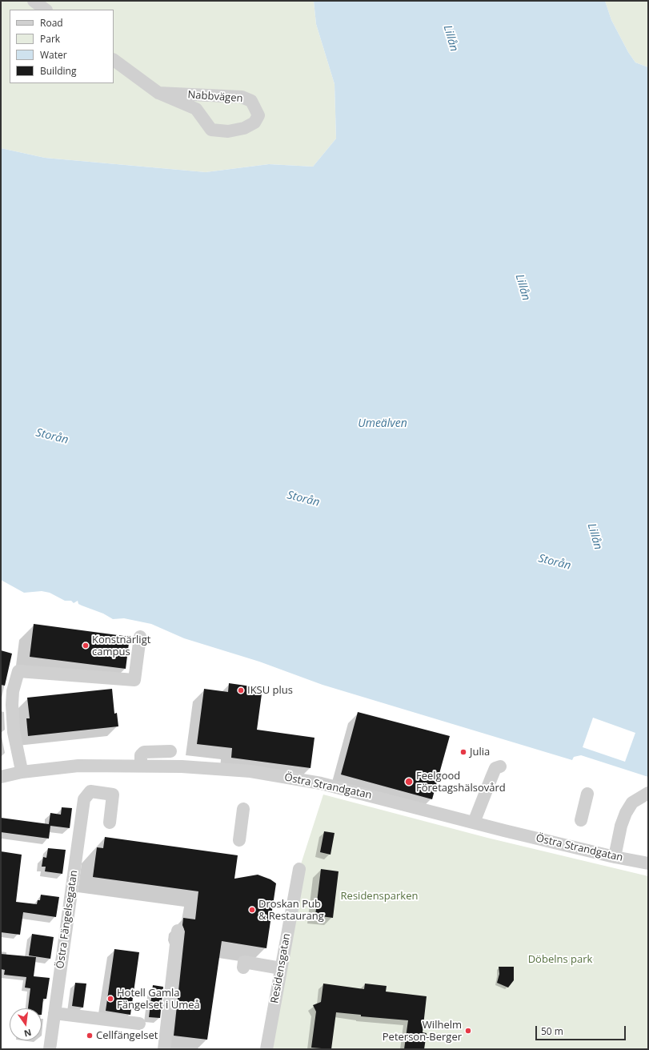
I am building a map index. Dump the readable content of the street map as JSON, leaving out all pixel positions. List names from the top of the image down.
{
  "streets": {
    "street": [
      "Nabbvägen",
      "Östra Strandgatan",
      "Östra Fängelsegatan",
      "Residensgatan"
    ]
  },
  "water": ["Lillån", "Umeälven", "Storån"],
  "parks": ["Residensparken", "Döbelns park"],
  "places": [
    "Konstnärligt campus",
    "IKSU plus",
    "Julia",
    "Feelgood Företagshälsovård",
    "Droskan Pub & Restaurang",
    "Hotell Gamla Fängelset i Umeå",
    "Wilhelm Peterson-Berger",
    "Cellfängelset"
  ],
  "legend": [
    "Road",
    "Park",
    "Water",
    "Building"
  ],
  "scale_bar": "50 m",
  "north": "bottom"
}
